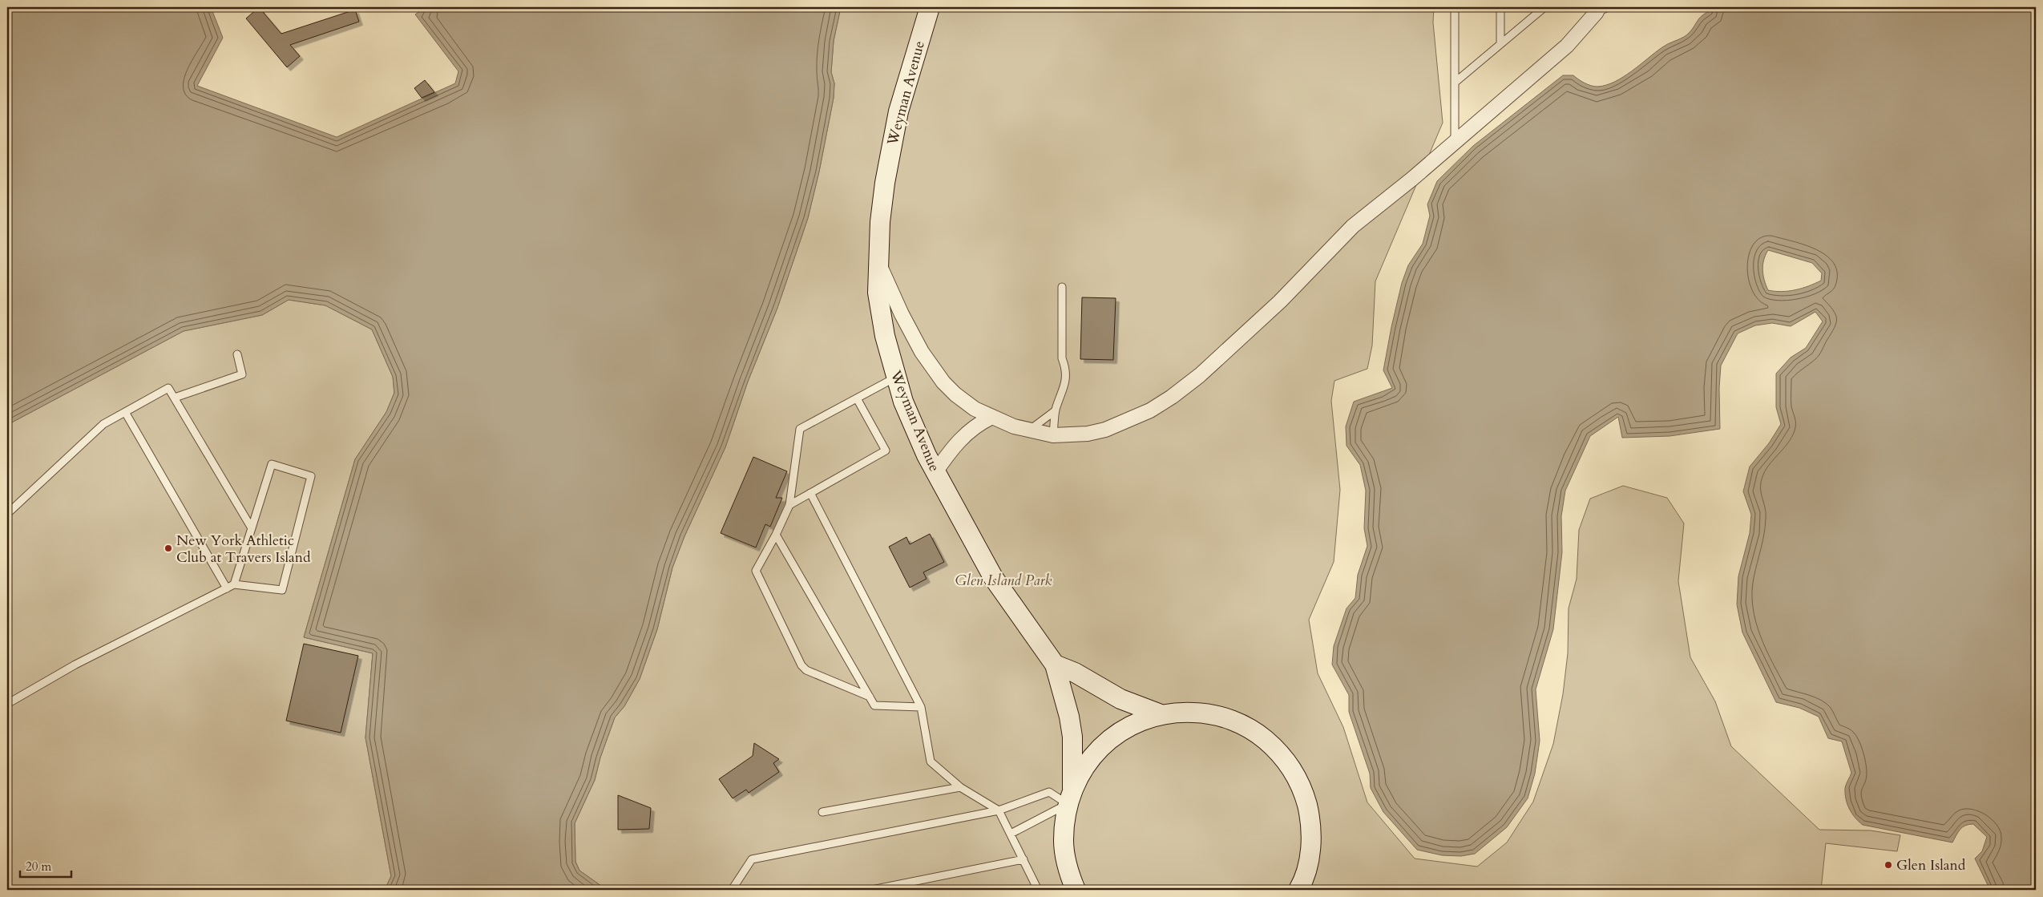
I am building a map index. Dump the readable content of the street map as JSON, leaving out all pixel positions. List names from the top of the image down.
{
  "streets": {
    "street": ["Weyman Avenue"]
  },
  "parks": ["Glen Island Park"],
  "places": ["New York Athletic Club at Travers Island", "Glen Island"],
  "scale_bar": "20 m"
}
